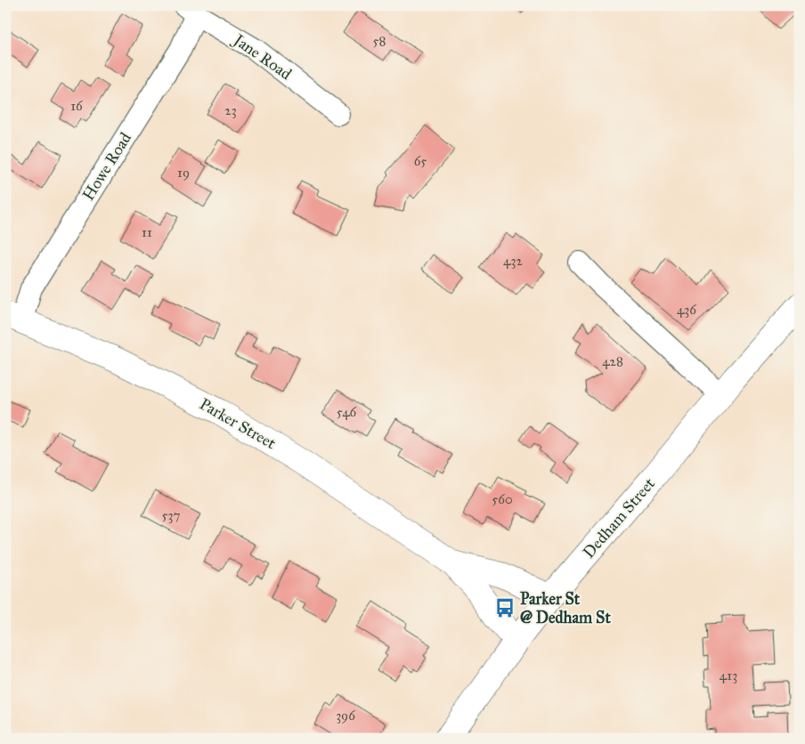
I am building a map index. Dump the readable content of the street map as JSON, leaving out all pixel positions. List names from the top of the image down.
{
  "streets": {
    "main road": ["Parker Street", "Dedham Street"],
    "street": ["Jane Road", "Howe Road"]
  },
  "crossings": [
    ["Jane Road", "Howe Road"],
    ["Howe Road", "Parker Street"],
    ["Parker Street", "Dedham Street"]
  ],
  "places": {
    "bus stop": ["Parker St @ Dedham St"]
  },
  "house_numbers": [
    "58",
    "16",
    "23",
    "65",
    "19",
    "11",
    "432",
    "436",
    "428",
    "546",
    "560",
    "537",
    "413",
    "396"
  ]
}
